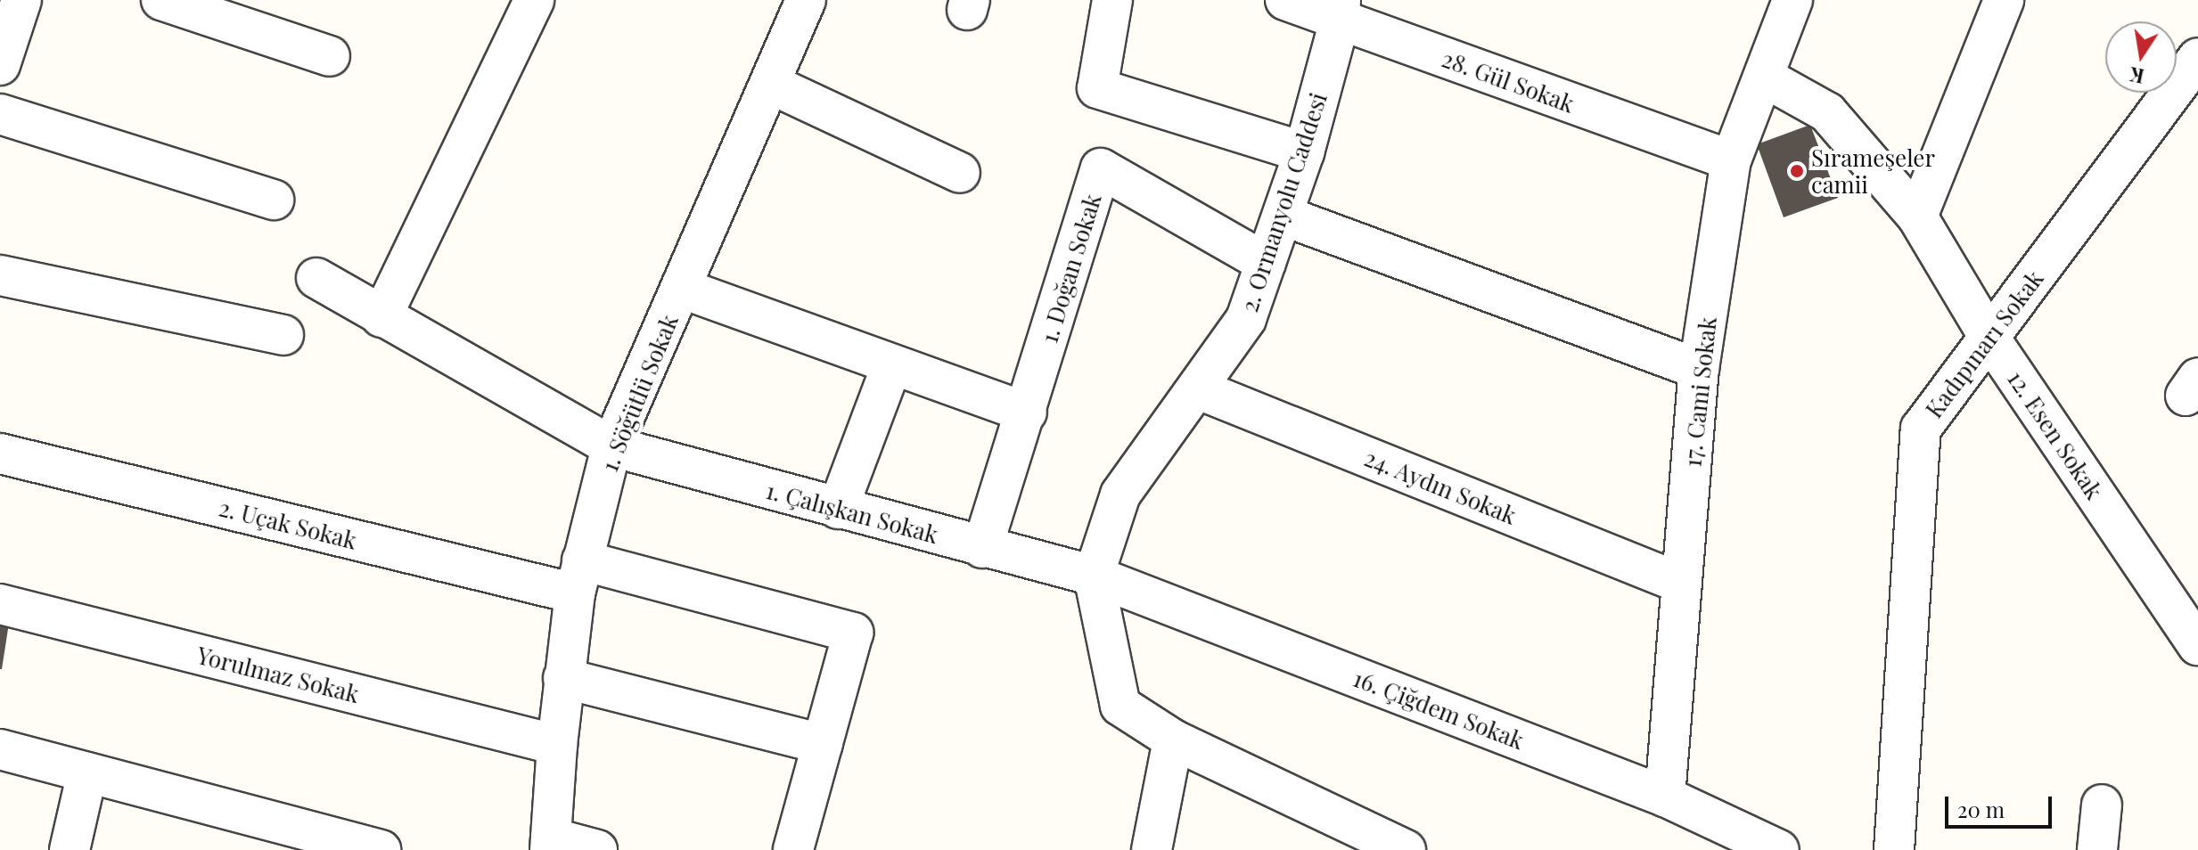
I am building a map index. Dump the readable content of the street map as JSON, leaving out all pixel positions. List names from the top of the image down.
{
  "streets": {
    "street": [
      "28. Gül Sokak",
      "2. Ormanyolu Caddesi",
      "1. Doğan Sokak",
      "Kadıpınarı Sokak",
      "17. Cami Sokak",
      "1. Söğütlü Sokak",
      "12. Esen Sokak",
      "24. Aydın Sokak",
      "1. Çalışkan Sokak",
      "2. Uçak Sokak",
      "Yorulmaz Sokak",
      "16. Çiğdem Sokak"
    ]
  },
  "crossings": [
    ["28. Gül Sokak", "2. Ormanyolu Caddesi"],
    ["28. Gül Sokak", "17. Cami Sokak"],
    ["2. Ormanyolu Caddesi", "1. Doğan Sokak"],
    ["2. Ormanyolu Caddesi", "24. Aydın Sokak"],
    ["2. Ormanyolu Caddesi", "1. Çalışkan Sokak"],
    ["2. Ormanyolu Caddesi", "16. Çiğdem Sokak"],
    ["1. Doğan Sokak", "1. Çalışkan Sokak"],
    ["Kadıpınarı Sokak", "12. Esen Sokak"],
    ["17. Cami Sokak", "12. Esen Sokak"],
    ["17. Cami Sokak", "24. Aydın Sokak"],
    ["17. Cami Sokak", "16. Çiğdem Sokak"],
    ["1. Söğütlü Sokak", "1. Çalışkan Sokak"],
    ["1. Söğütlü Sokak", "2. Uçak Sokak"],
    ["1. Söğütlü Sokak", "Yorulmaz Sokak"],
    ["1. Çalışkan Sokak", "16. Çiğdem Sokak"]
  ],
  "places": ["Sırameşeler camii"],
  "scale_bar": "20 m",
  "north": "bottom"
}
